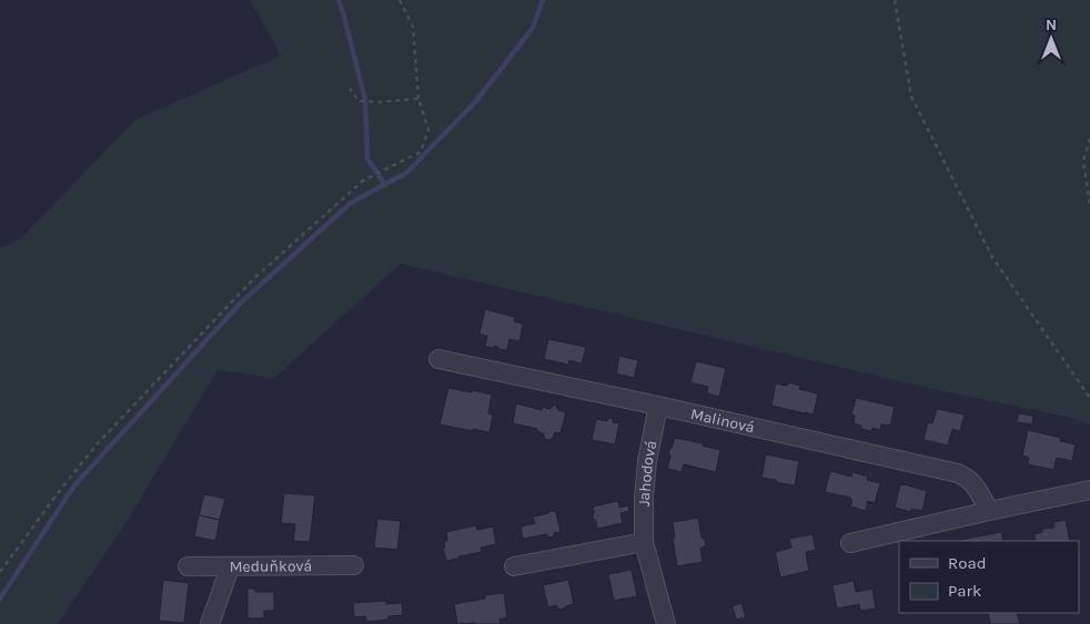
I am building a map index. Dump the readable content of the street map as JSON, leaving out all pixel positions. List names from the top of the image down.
{
  "streets": {
    "street": ["Malinová", "Jahodová", "Meduňková"]
  },
  "crossings": [
    ["Malinová", "Jahodová"]
  ],
  "legend": ["Road", "Park"],
  "north": "top"
}
